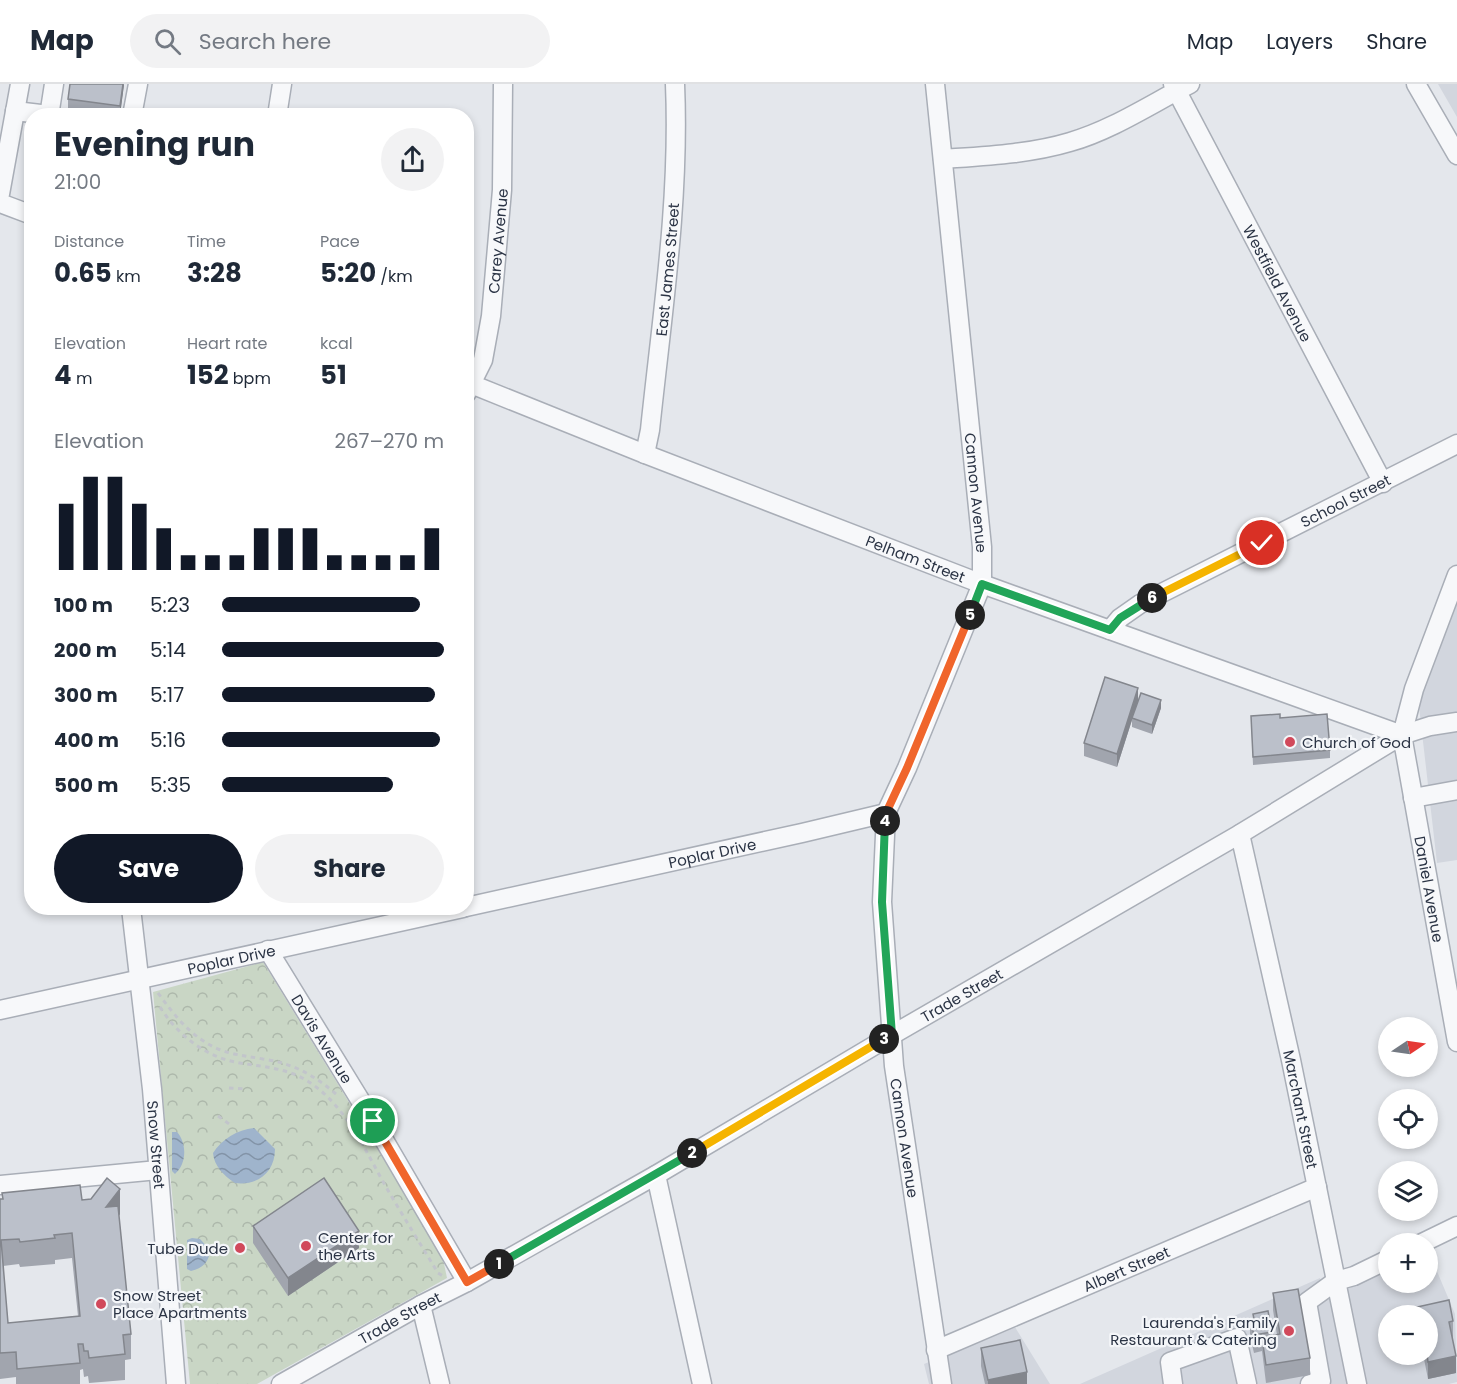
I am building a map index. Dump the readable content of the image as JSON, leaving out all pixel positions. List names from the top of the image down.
{
  "streets": {
    "street": [
      "Carey Avenue",
      "East James Street",
      "Westfield Avenue",
      "Cannon Avenue",
      "School Street",
      "Pelham Street",
      "Poplar Drive",
      "Daniel Avenue",
      "Trade Street",
      "Davis Avenue",
      "Marchant Street",
      "Snow Street",
      "Albert Street"
    ]
  },
  "crossings": [
    ["East James Street", "Pelham Street"],
    ["Westfield Avenue", "School Street"],
    ["Cannon Avenue", "Pelham Street"],
    ["Cannon Avenue", "Poplar Drive"],
    ["Cannon Avenue", "Trade Street"],
    ["Cannon Avenue", "Albert Street"],
    ["School Street", "Pelham Street"],
    ["Pelham Street", "Daniel Avenue"],
    ["Pelham Street", "Trade Street"],
    ["Poplar Drive", "Davis Avenue"],
    ["Poplar Drive", "Snow Street"],
    ["Daniel Avenue", "Trade Street"],
    ["Trade Street", "Davis Avenue"],
    ["Trade Street", "Marchant Street"],
    ["Marchant Street", "Albert Street"]
  ],
  "places": [
    "Church of God",
    "Center for the Arts",
    "Tube Dude",
    "Snow Street Place Apartments",
    "Laurenda's Family Restaurant & Catering"
  ],
  "north": "right",
  "page": {
    "header": "Map",
    "search": "Search here",
    "nav": ["Map", "Layers", "Share"],
    "heading": ["Evening run", "21:00"],
    "stats": [
      ["Distance", "0.65 km"],
      ["Time", "3:28"],
      ["Pace", "5:20 /km"],
      ["Elevation", "4 m"],
      ["Heart rate", "152 bpm"],
      ["kcal", "51"]
    ],
    "chart": ["Elevation", "267–270 m"],
    "list": [
      {
        "name": "100 m",
        "note": "5:23"
      },
      {
        "name": "200 m",
        "note": "5:14"
      },
      {
        "name": "300 m",
        "note": "5:17"
      },
      {
        "name": "400 m",
        "note": "5:16"
      },
      {
        "name": "500 m",
        "note": "5:35"
      }
    ],
    "pins": [
      "6",
      "5",
      "4",
      "3",
      "2",
      "1"
    ],
    "buttons": ["Save", "Share"],
    "map_buttons": ["+", "−"]
  }
}
